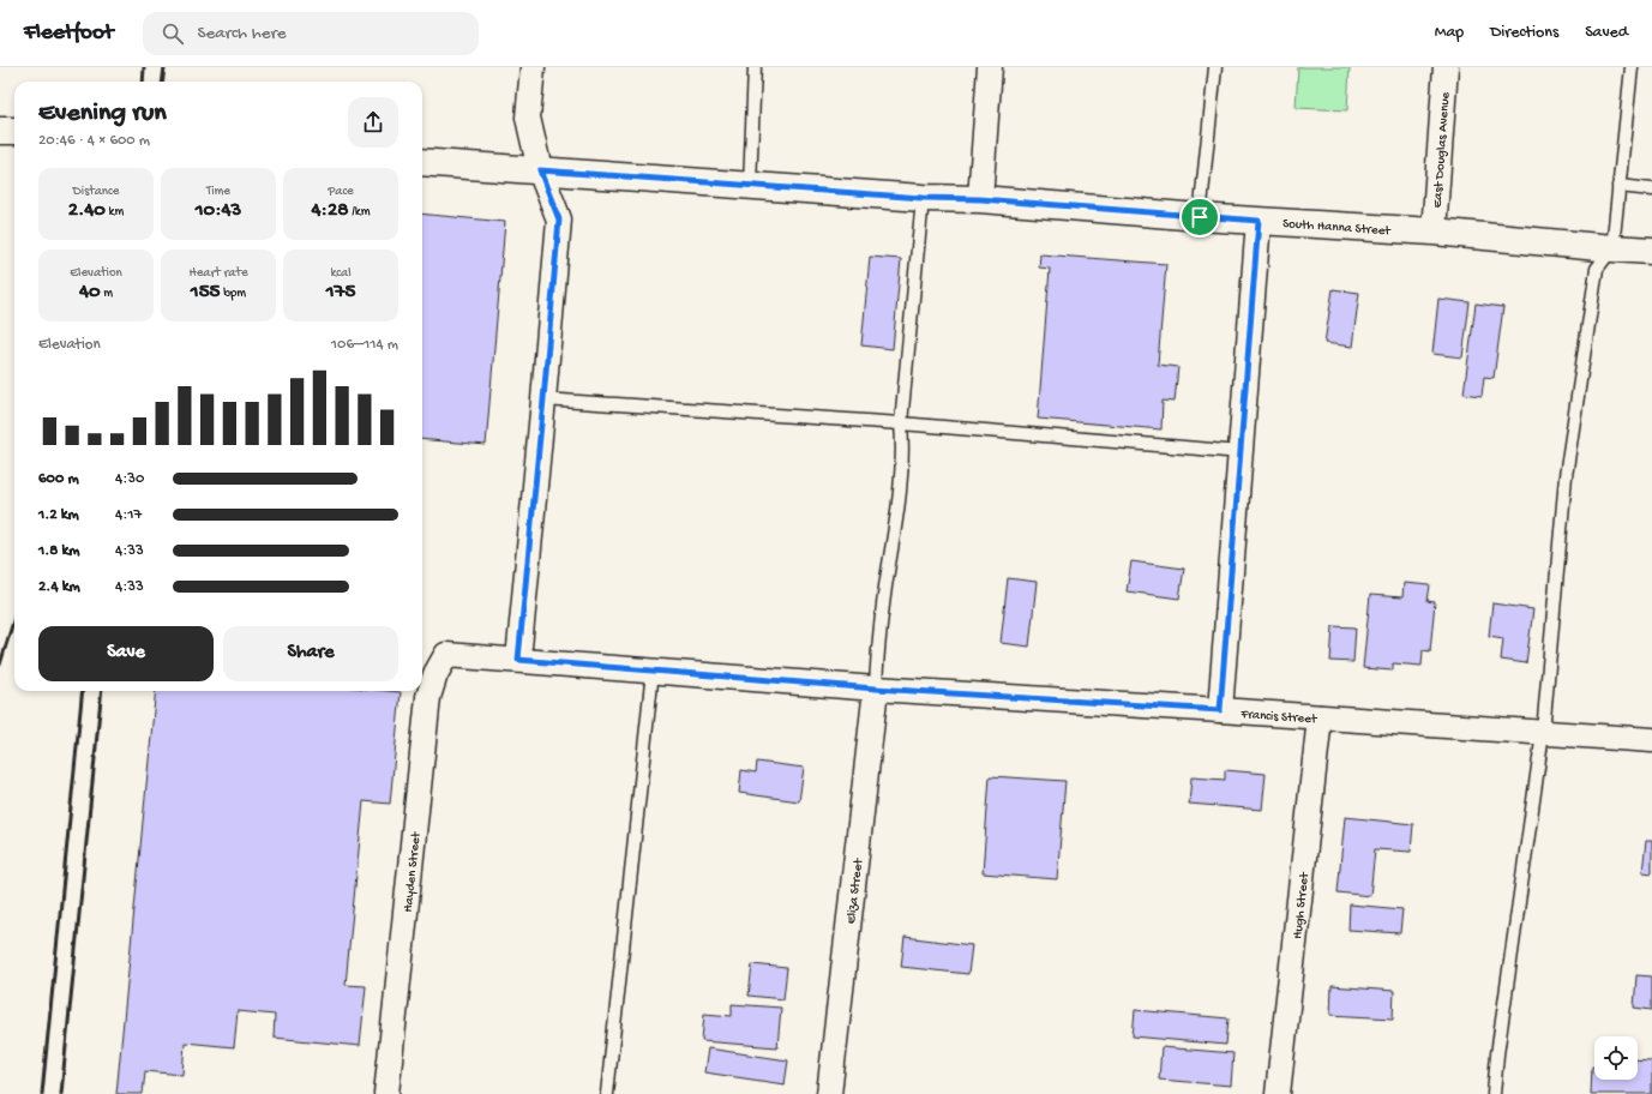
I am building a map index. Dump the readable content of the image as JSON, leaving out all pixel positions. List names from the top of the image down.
{
  "streets": {
    "street": [
      "East Douglas Avenue",
      "South Hanna Street",
      "Francis Street",
      "Hayden Street",
      "Eliza Street",
      "Hugh Street"
    ]
  },
  "crossings": [
    ["East Douglas Avenue", "South Hanna Street"],
    ["Francis Street", "Hayden Street"],
    ["Francis Street", "Eliza Street"],
    ["Francis Street", "Hugh Street"]
  ],
  "page": {
    "header": "Fleetfoot",
    "search": "Search here",
    "nav": ["Map", "Directions", "Saved"],
    "heading": ["Evening run", "20:46 · 4 × 600 m"],
    "stats": [
      ["Distance", "2.40 km"],
      ["Time", "10:43"],
      ["Pace", "4:28 /km"],
      ["Elevation", "40 m"],
      ["Heart rate", "155 bpm"],
      ["kcal", "175"]
    ],
    "chart": ["Elevation", "106–114 m"],
    "list": [
      {
        "name": "600 m",
        "note": "4:30"
      },
      {
        "name": "1.2 km",
        "note": "4:17"
      },
      {
        "name": "1.8 km",
        "note": "4:33"
      },
      {
        "name": "2.4 km",
        "note": "4:33"
      }
    ],
    "buttons": ["Save", "Share"]
  }
}
